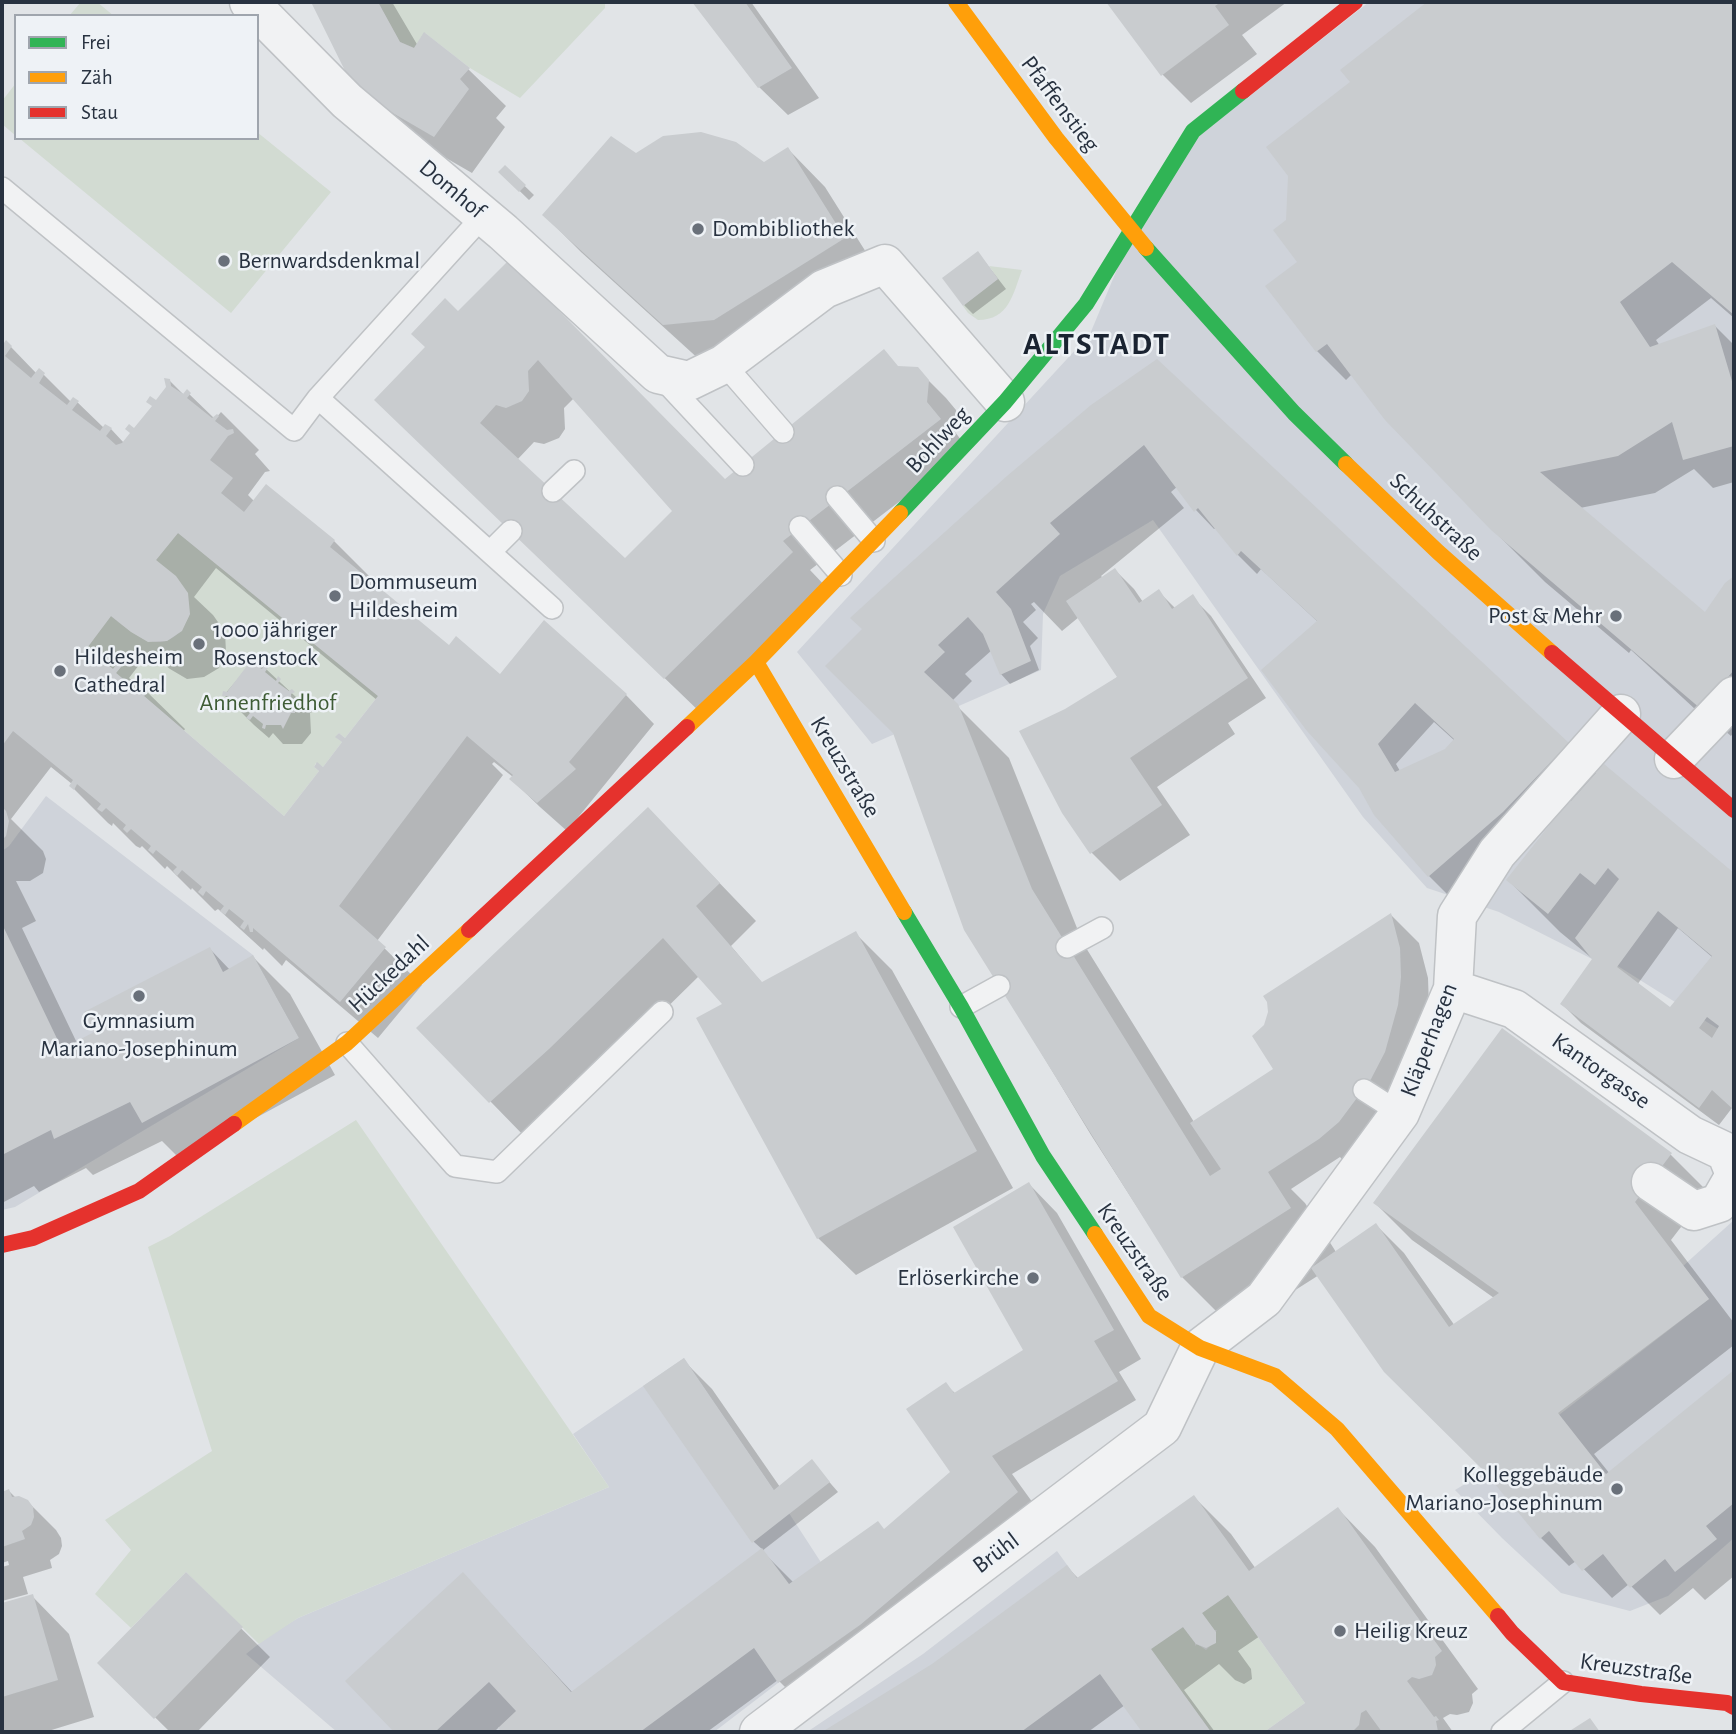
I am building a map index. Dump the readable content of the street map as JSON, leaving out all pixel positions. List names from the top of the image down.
{
  "streets": {
    "street": [
      "Pfaffenstieg",
      "Domhof",
      "Bohlweg",
      "Schuhstraße",
      "Kreuzstraße",
      "Hückedahl",
      "Kläperhagen",
      "Kantorgasse",
      "Brühl"
    ]
  },
  "crossings": [
    ["Pfaffenstieg", "Bohlweg"],
    ["Pfaffenstieg", "Schuhstraße"],
    ["Bohlweg", "Schuhstraße"],
    ["Bohlweg", "Kreuzstraße"],
    ["Bohlweg", "Hückedahl"],
    ["Schuhstraße", "Kläperhagen"],
    ["Kreuzstraße", "Hückedahl"],
    ["Kreuzstraße", "Kläperhagen"],
    ["Kreuzstraße", "Brühl"],
    ["Kläperhagen", "Kantorgasse"],
    ["Kläperhagen", "Brühl"]
  ],
  "districts": ["ALTSTADT"],
  "parks": ["Annenfriedhof"],
  "places": [
    "Dombibliothek",
    "Bernwardsdenkmal",
    "Dommuseum Hildesheim",
    "Post & Mehr",
    "1000 jähriger Rosenstock",
    "Hildesheim Cathedral",
    "Gymnasium Mariano-Josephinum",
    "Erlöserkirche",
    "Kolleggebäude Mariano-Josephinum",
    "Heilig Kreuz"
  ],
  "legend": ["Frei", "Zäh", "Stau"]
}
